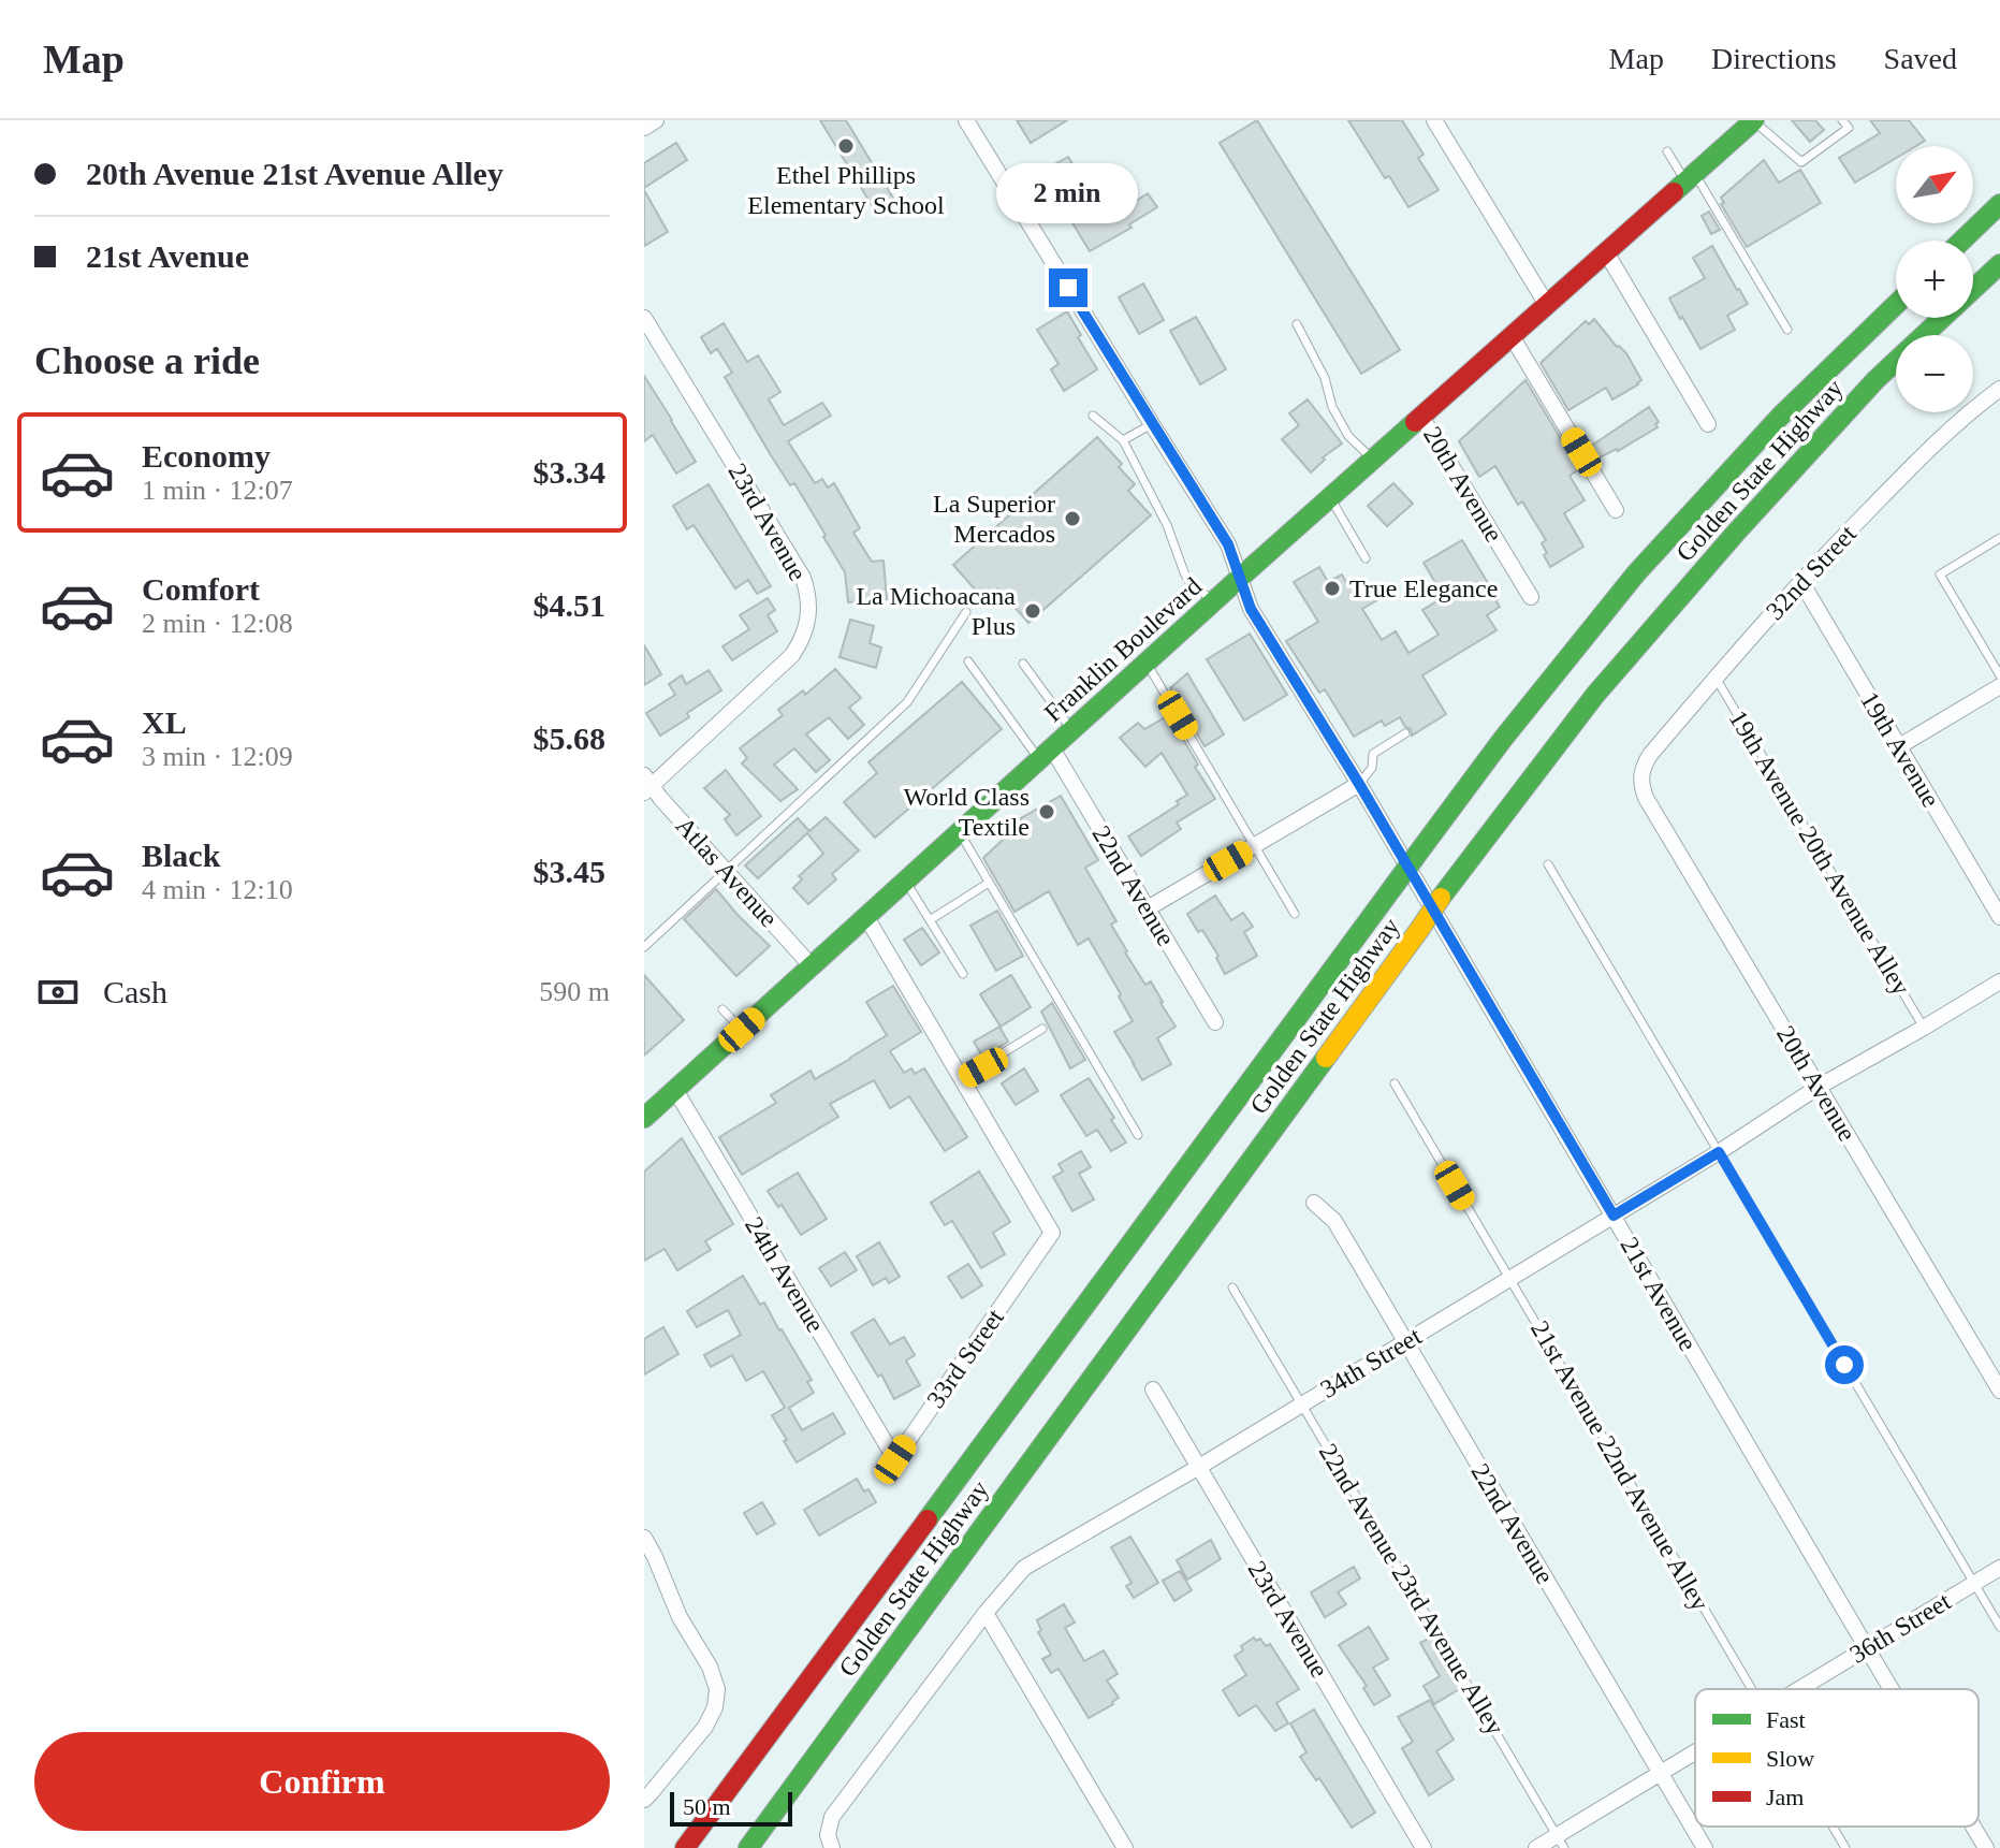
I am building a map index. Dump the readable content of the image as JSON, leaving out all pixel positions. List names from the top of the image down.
{
  "streets": {
    "main road": ["Golden State Highway", "Franklin Boulevard"],
    "street": [
      "20th Avenue",
      "23rd Avenue",
      "32nd Street",
      "19th Avenue",
      "Atlas Avenue",
      "22nd Avenue",
      "24th Avenue",
      "21st Avenue",
      "33rd Street",
      "34th Street",
      "36th Street"
    ],
    "lane": ["19th Avenue 20th Avenue Alley", "21st Avenue 22nd Avenue Alley", "22nd Avenue 23rd Avenue Alley"]
  },
  "crossings": [
    ["20th Avenue", "32nd Street"],
    ["20th Avenue", "Franklin Boulevard"],
    ["20th Avenue", "34th Street"],
    ["23rd Avenue", "Atlas Avenue"],
    ["23rd Avenue", "34th Street"],
    ["32nd Street", "19th Avenue"],
    ["32nd Street", "19th Avenue 20th Avenue Alley"],
    ["Franklin Boulevard", "Atlas Avenue"],
    ["Franklin Boulevard", "22nd Avenue"],
    ["Franklin Boulevard", "24th Avenue"],
    ["Franklin Boulevard", "21st Avenue"],
    ["19th Avenue 20th Avenue Alley", "34th Street"],
    ["22nd Avenue", "34th Street"],
    ["22nd Avenue", "36th Street"],
    ["24th Avenue", "33rd Street"],
    ["21st Avenue", "34th Street"],
    ["21st Avenue", "36th Street"],
    ["34th Street", "21st Avenue 22nd Avenue Alley"],
    ["34th Street", "22nd Avenue 23rd Avenue Alley"],
    ["22nd Avenue 23rd Avenue Alley", "36th Street"]
  ],
  "places": [
    "Ethel Phillips Elementary School",
    "La Superior Mercados",
    "True Elegance",
    "La Michoacana Plus",
    "World Class Textile"
  ],
  "legend": ["Fast", "Slow", "Jam"],
  "scale_bar": "50 m",
  "north": "top right",
  "page": {
    "header": "Map",
    "nav": ["Map", "Directions", "Saved"],
    "banner": ["20th Avenue 21st Avenue Alley", "21st Avenue"],
    "map_buttons": ["+", "−"],
    "bubble": "2 min",
    "heading": "Choose a ride",
    "list": [
      {
        "name": "Economy",
        "note": "1 min · 12:07",
        "value": "$3.34"
      },
      {
        "name": "Comfort",
        "note": "2 min · 12:08",
        "value": "$4.51"
      },
      {
        "name": "XL",
        "note": "3 min · 12:09",
        "value": "$5.68"
      },
      {
        "name": "Black",
        "note": "4 min · 12:10",
        "value": "$3.45"
      }
    ],
    "pay": ["Cash", "590 m"],
    "buttons": "Confirm",
    "scale": "50 m"
  }
}
